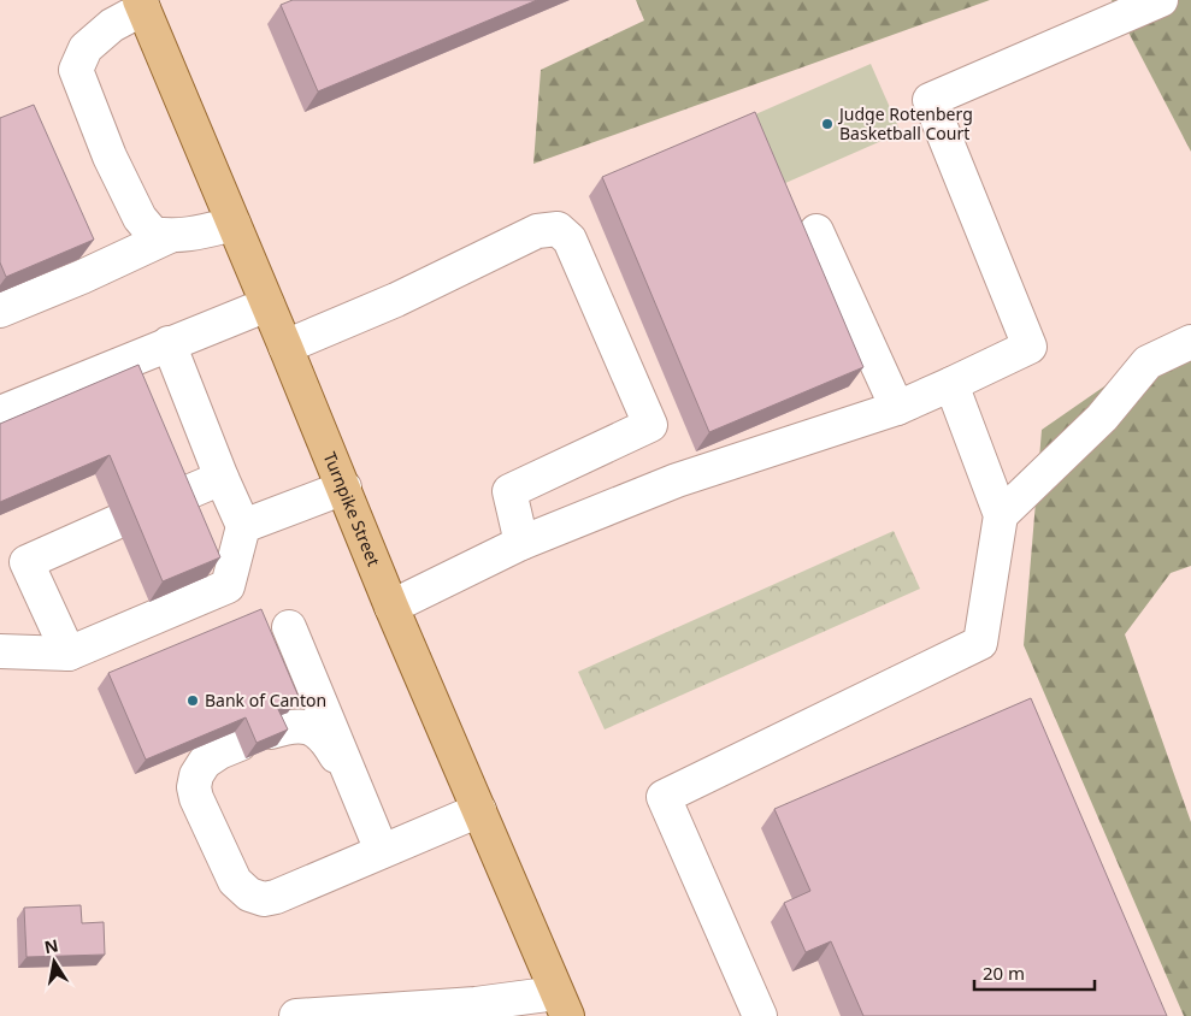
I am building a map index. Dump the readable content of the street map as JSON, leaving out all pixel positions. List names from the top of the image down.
{
  "streets": {
    "main road": ["Turnpike Street"]
  },
  "places": ["Judge Rotenberg Basketball Court", "Bank of Canton"],
  "scale_bar": "20 m",
  "north": "top"
}
